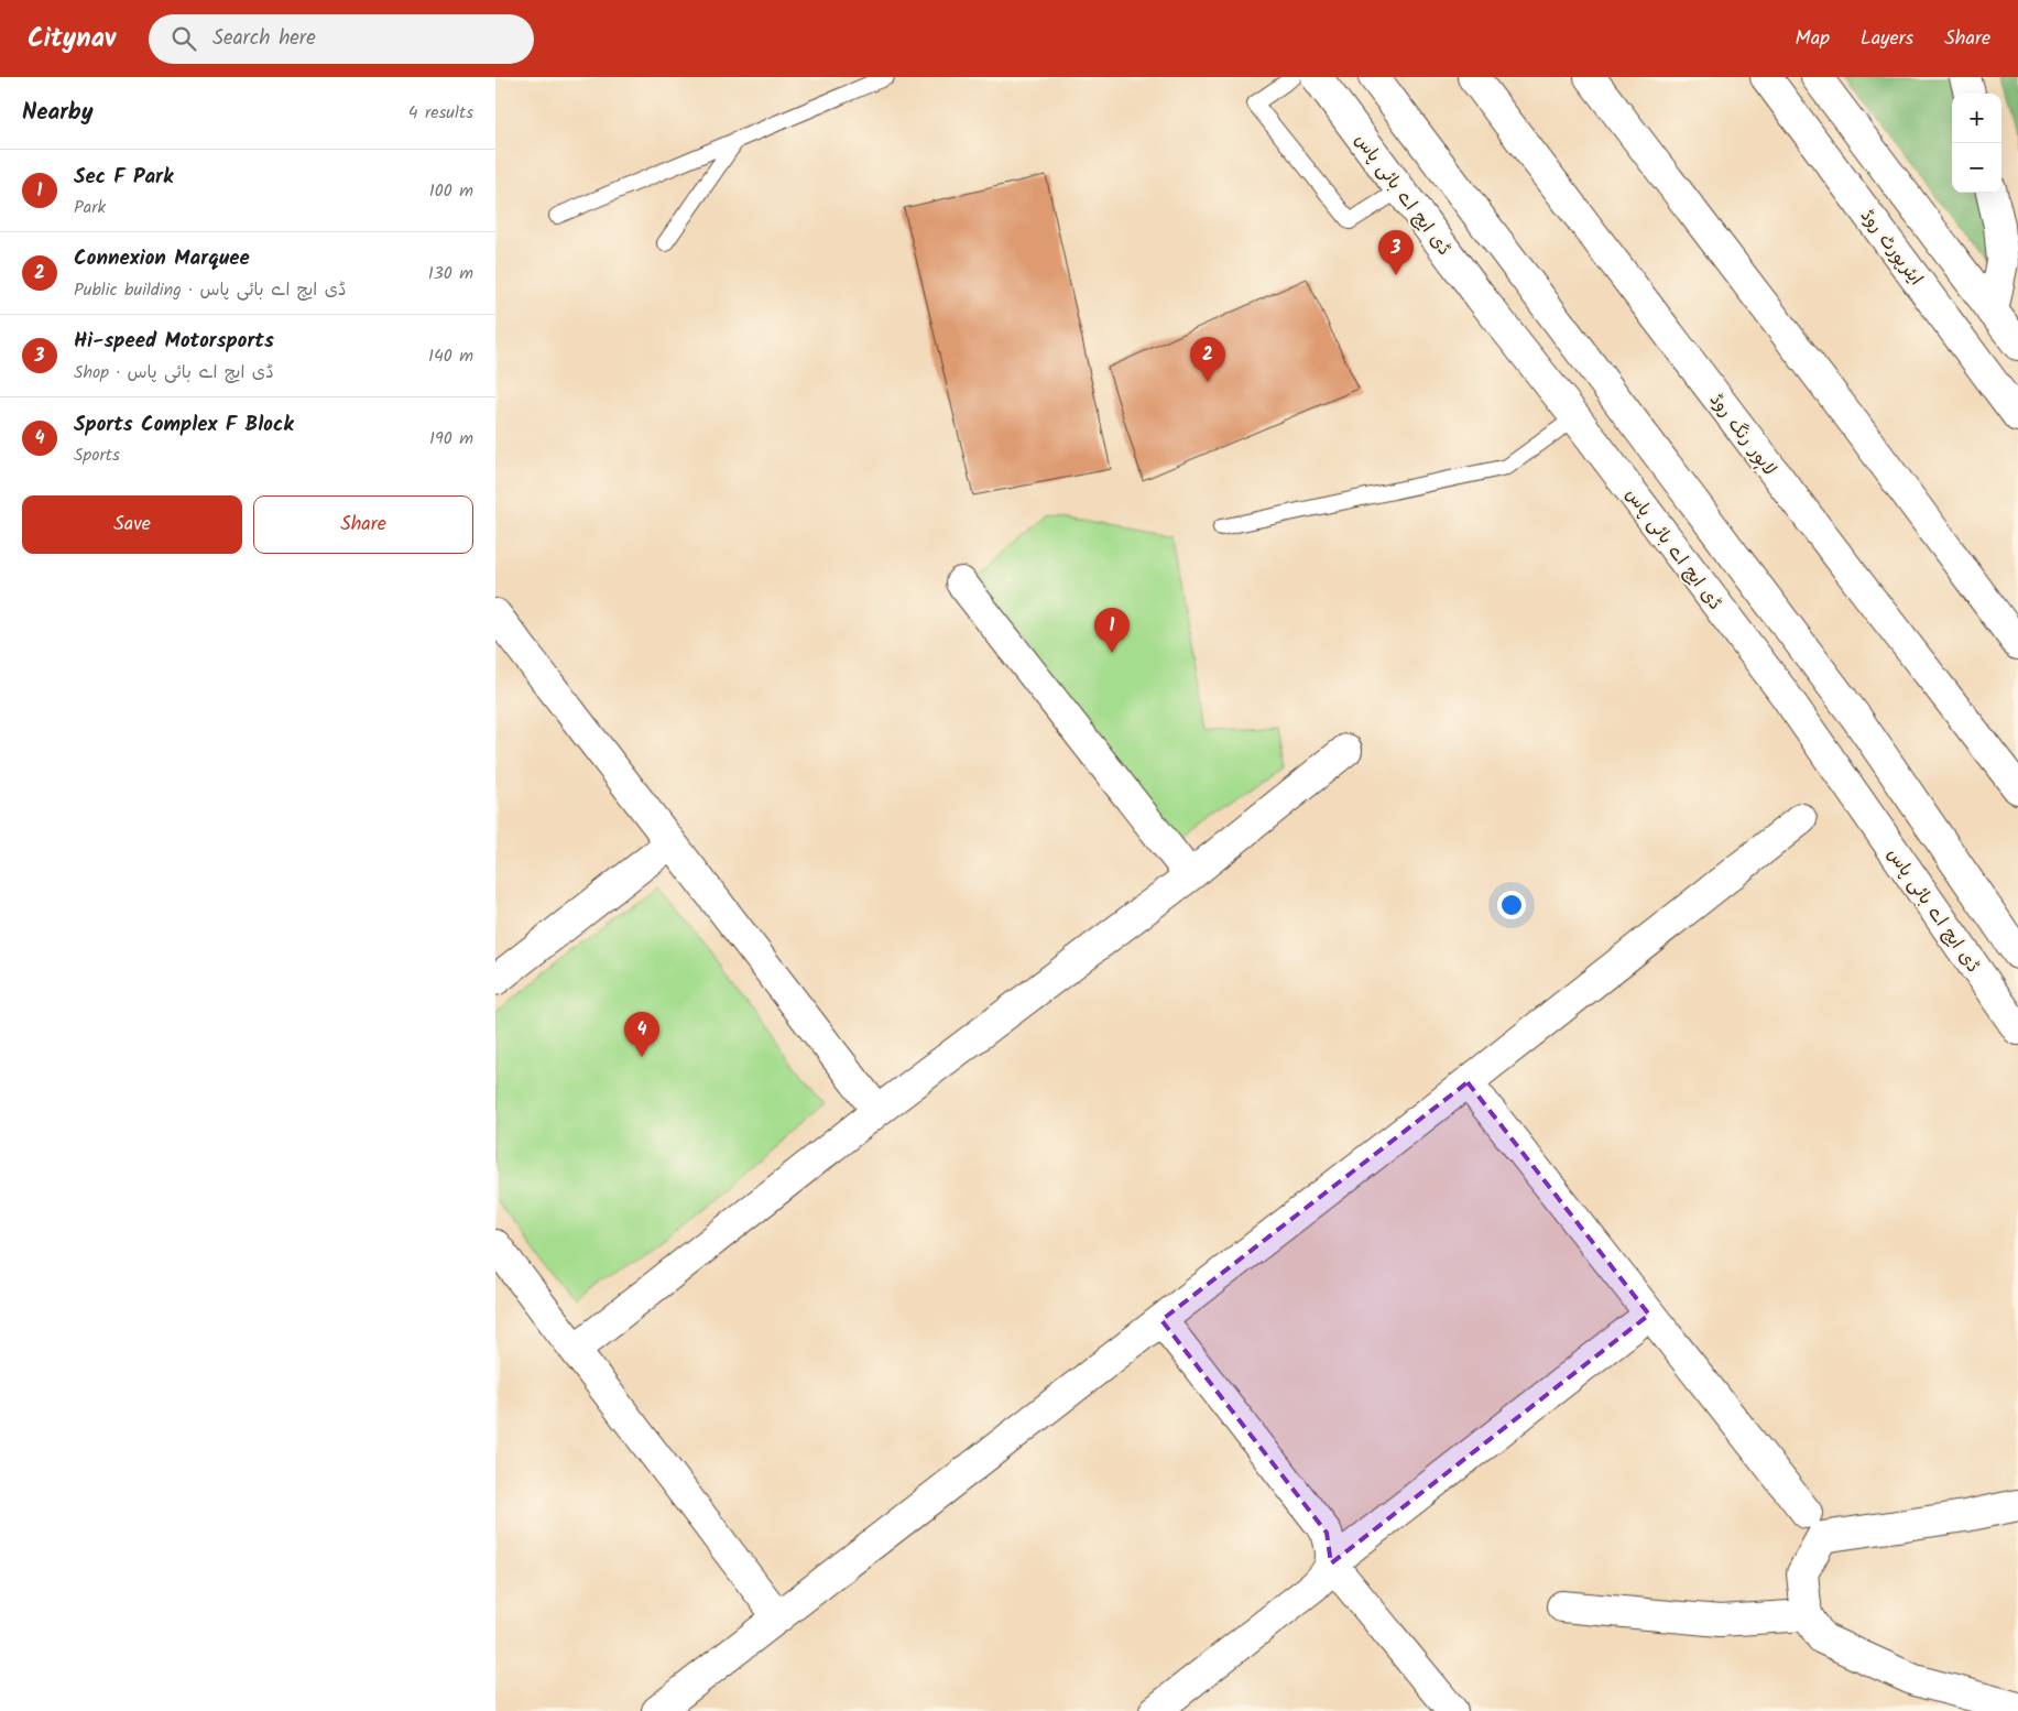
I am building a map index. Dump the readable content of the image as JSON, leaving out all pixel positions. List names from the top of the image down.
{
  "streets": {
    "main road": ["ڈی ایچ اے بائی پاس", "ایئرپورٹ روڈ", "لاہور رنگ روڈ"]
  },
  "page": {
    "header": "Citynav",
    "search": "Search here",
    "nav": ["Map", "Layers", "Share"],
    "heading": ["Nearby", "4 results"],
    "map_buttons": ["+", "−"],
    "list": [
      {
        "mark": "1",
        "name": "Sec F Park",
        "note": "Park",
        "value": "100 m"
      },
      {
        "mark": "2",
        "name": "Connexion Marquee",
        "note": "Public building · ڈی ایچ اے بائی پاس",
        "value": "130 m"
      },
      {
        "mark": "3",
        "name": "Hi-speed Motorsports",
        "note": "Shop · ڈی ایچ اے بائی پاس",
        "value": "140 m"
      },
      {
        "mark": "4",
        "name": "Sports Complex F Block",
        "note": "Sports",
        "value": "190 m"
      }
    ],
    "pins": [
      "3",
      "2",
      "1",
      "4"
    ],
    "buttons": ["Save", "Share"]
  }
}
